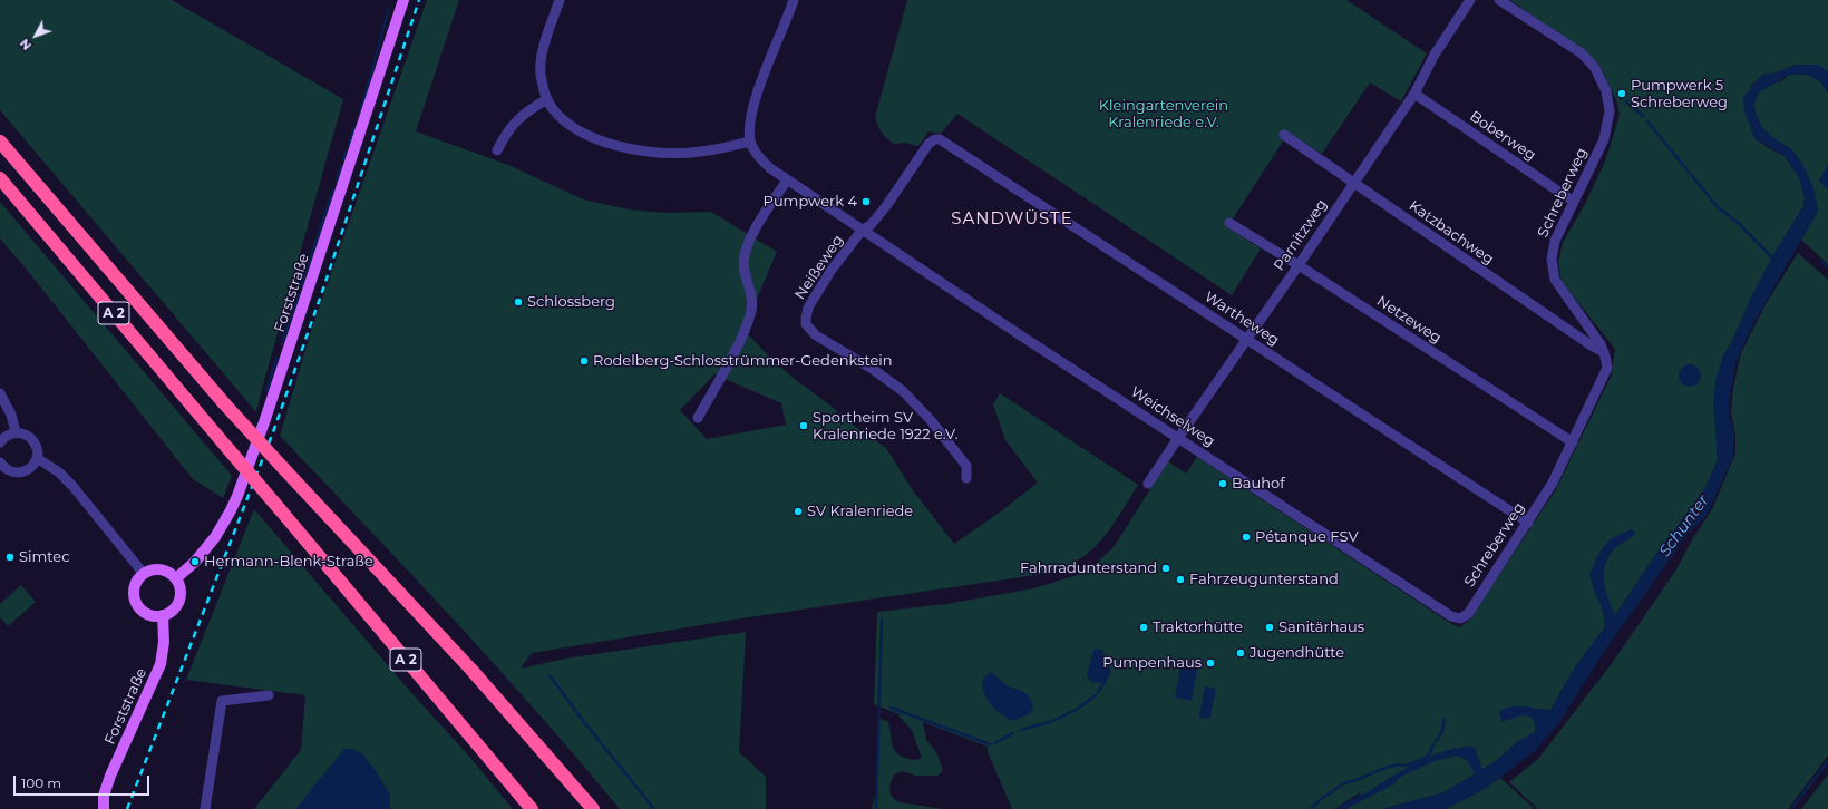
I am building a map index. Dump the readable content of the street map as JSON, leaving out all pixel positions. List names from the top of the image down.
{
  "streets": {
    "highway": ["A 2"],
    "main road": ["Forststraße"],
    "street": [
      "Boberweg",
      "Schreberweg",
      "Katzbachweg",
      "Parnitzweg",
      "Neißeweg",
      "Wartheweg",
      "Netzeweg",
      "Weichselweg"
    ]
  },
  "crossings": [
    ["Boberweg", "Schreberweg"],
    ["Boberweg", "Parnitzweg"],
    ["Schreberweg", "Katzbachweg"],
    ["Schreberweg", "Wartheweg"],
    ["Schreberweg", "Netzeweg"],
    ["Schreberweg", "Weichselweg"],
    ["Katzbachweg", "Parnitzweg"],
    ["Parnitzweg", "Wartheweg"],
    ["Parnitzweg", "Netzeweg"],
    ["Parnitzweg", "Weichselweg"],
    ["Neißeweg", "Wartheweg"],
    ["Neißeweg", "Weichselweg"]
  ],
  "districts": ["SANDWÜSTE"],
  "water": ["Schunter"],
  "parks": ["Kleingartenverein Kralenriede e.V."],
  "places": [
    "Pumpwerk 5 Schreberweg",
    "Pumpwerk 4",
    "Schlossberg",
    "Rodelberg-Schlosstrümmer-Gedenkstein",
    "Sportheim SV Kralenriede 1922 e.V.",
    "Bauhof",
    "SV Kralenriede",
    "Pétanque FSV",
    "Simtec",
    "Hermann-Blenk-Straße",
    "Fahrradunterstand",
    "Fahrzeugunterstand",
    "Traktorhütte",
    "Sanitärhaus",
    "Jugendhütte",
    "Pumpenhaus"
  ],
  "scale_bar": "100 m",
  "north": "bottom left"
}
